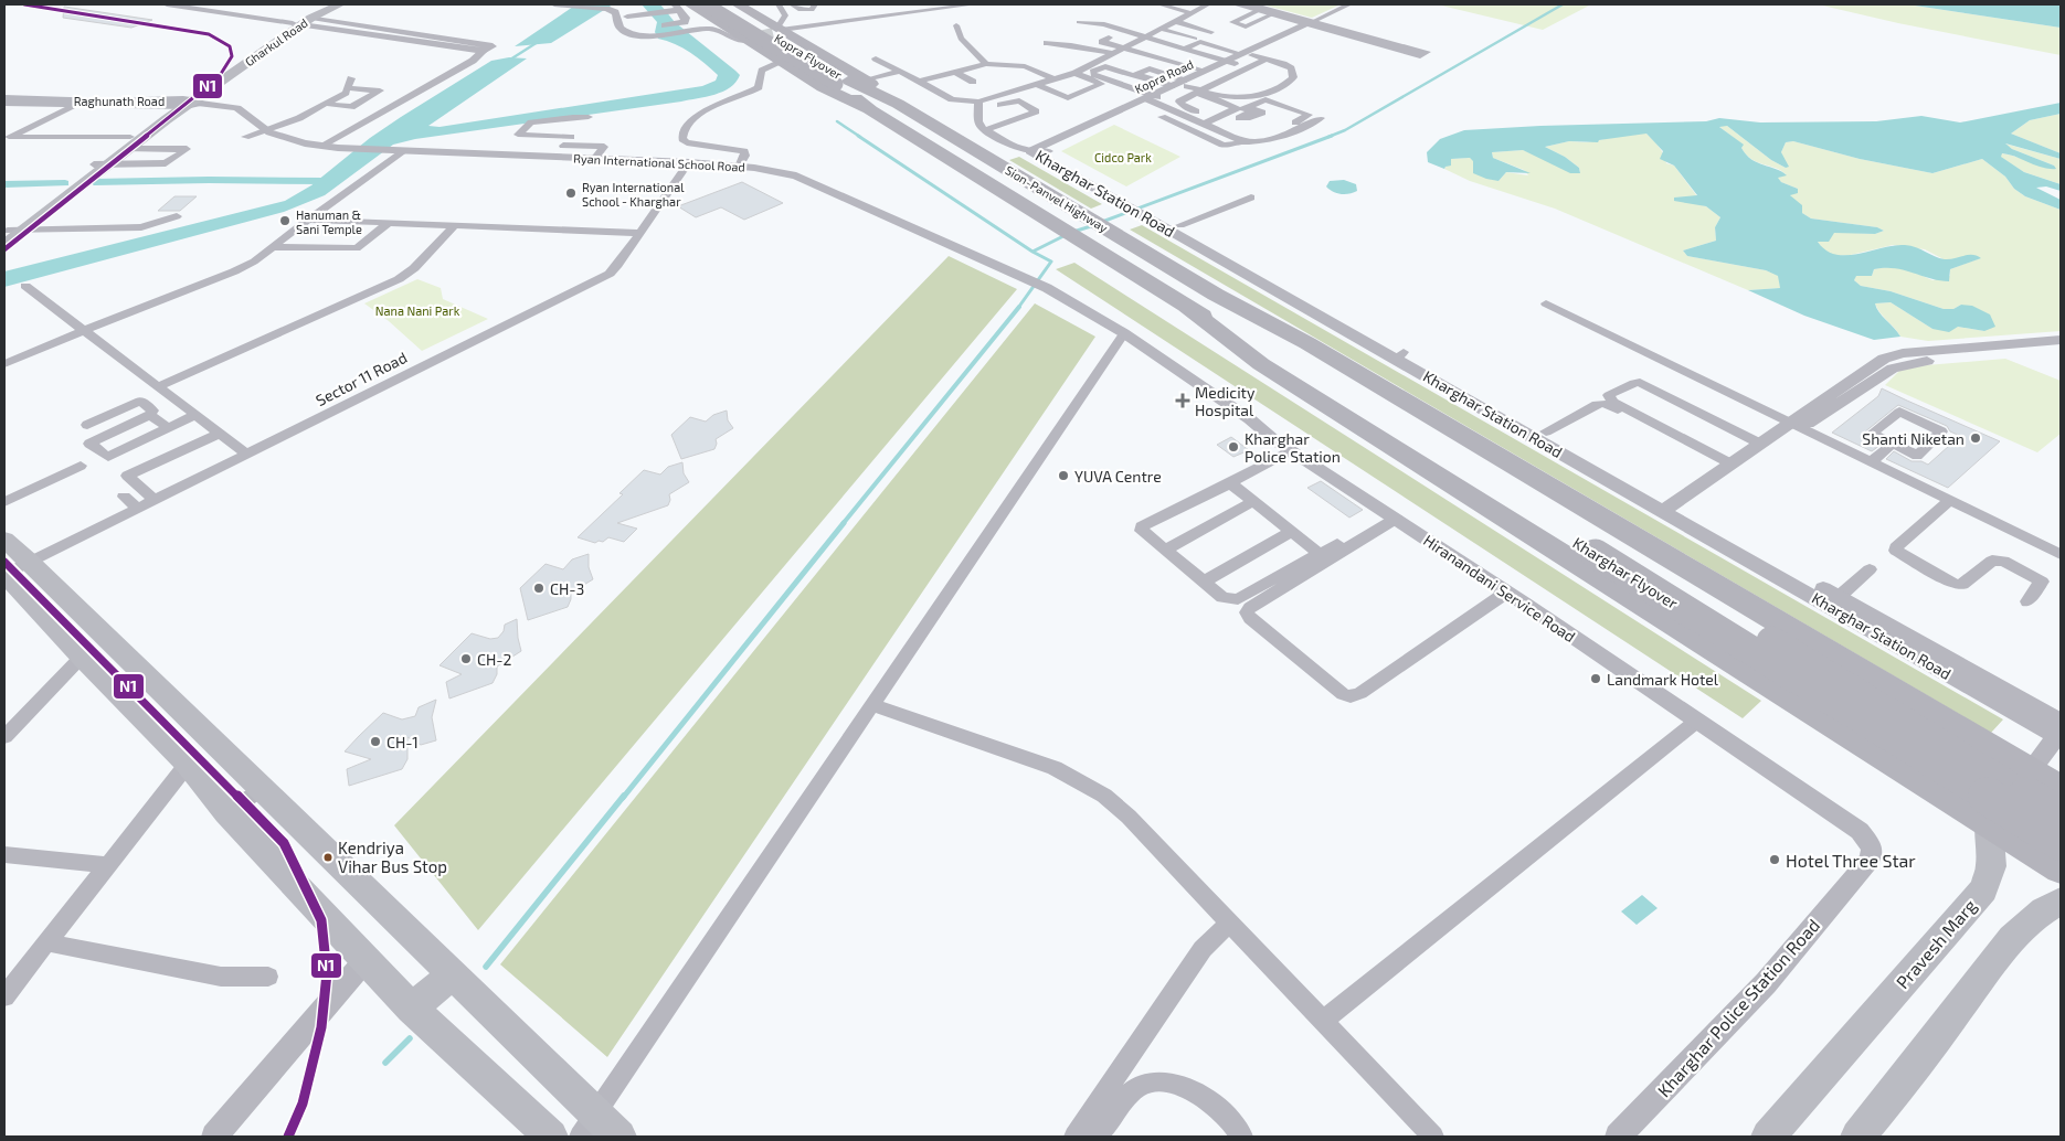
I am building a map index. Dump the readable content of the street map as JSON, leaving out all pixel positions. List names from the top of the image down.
{
  "streets": {
    "highway": ["Kopra Flyover", "Sion-Panvel Highway", "Kharghar Flyover"],
    "main road": ["Gharkul Road", "Raghunath Road", "Pravesh Marg"],
    "street": [
      "Kopra Road",
      "Ryan International School Road",
      "Kharghar Station Road",
      "Sector 11 Road",
      "Hiranandani Service Road",
      "Kharghar Police Station Road"
    ]
  },
  "crossings": [
    ["Gharkul Road", "Raghunath Road"],
    ["Gharkul Road", "Ryan International School Road"],
    ["Kopra Flyover", "Sion-Panvel Highway"],
    ["Kopra Road", "Kharghar Station Road"],
    ["Raghunath Road", "Ryan International School Road"],
    ["Ryan International School Road", "Sector 11 Road"],
    ["Ryan International School Road", "Hiranandani Service Road"],
    ["Sion-Panvel Highway", "Kharghar Flyover"],
    ["Hiranandani Service Road", "Kharghar Police Station Road"]
  ],
  "parks": ["Cidco Park", "Nana Nani Park"],
  "places": {
    "other": [
      "Ryan International School - Kharghar",
      "Hanuman & Sani Temple",
      "Shanti Niketan",
      "Kharghar Police Station",
      "YUVA Centre",
      "CH-3",
      "CH-2",
      "Landmark Hotel",
      "CH-1",
      "Kendriya Vihar Bus Stop",
      "Hotel Three Star"
    ],
    "health": ["Medicity Hospital"]
  },
  "lines": ["transit line N1"]
}
